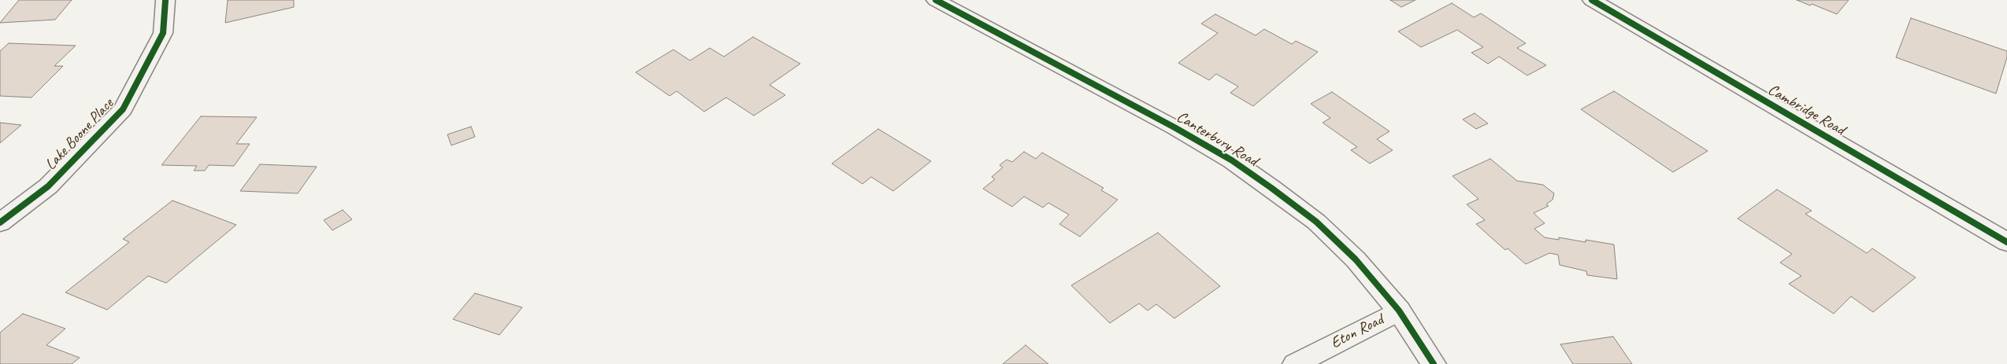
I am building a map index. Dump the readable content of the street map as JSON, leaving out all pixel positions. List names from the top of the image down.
{
  "streets": {
    "street": [
      "Cambridge Road",
      "Lake Boone Place",
      "Canterbury Road",
      "Eton Road"
    ]
  },
  "crossings": [
    ["Canterbury Road", "Eton Road"]
  ]
}
